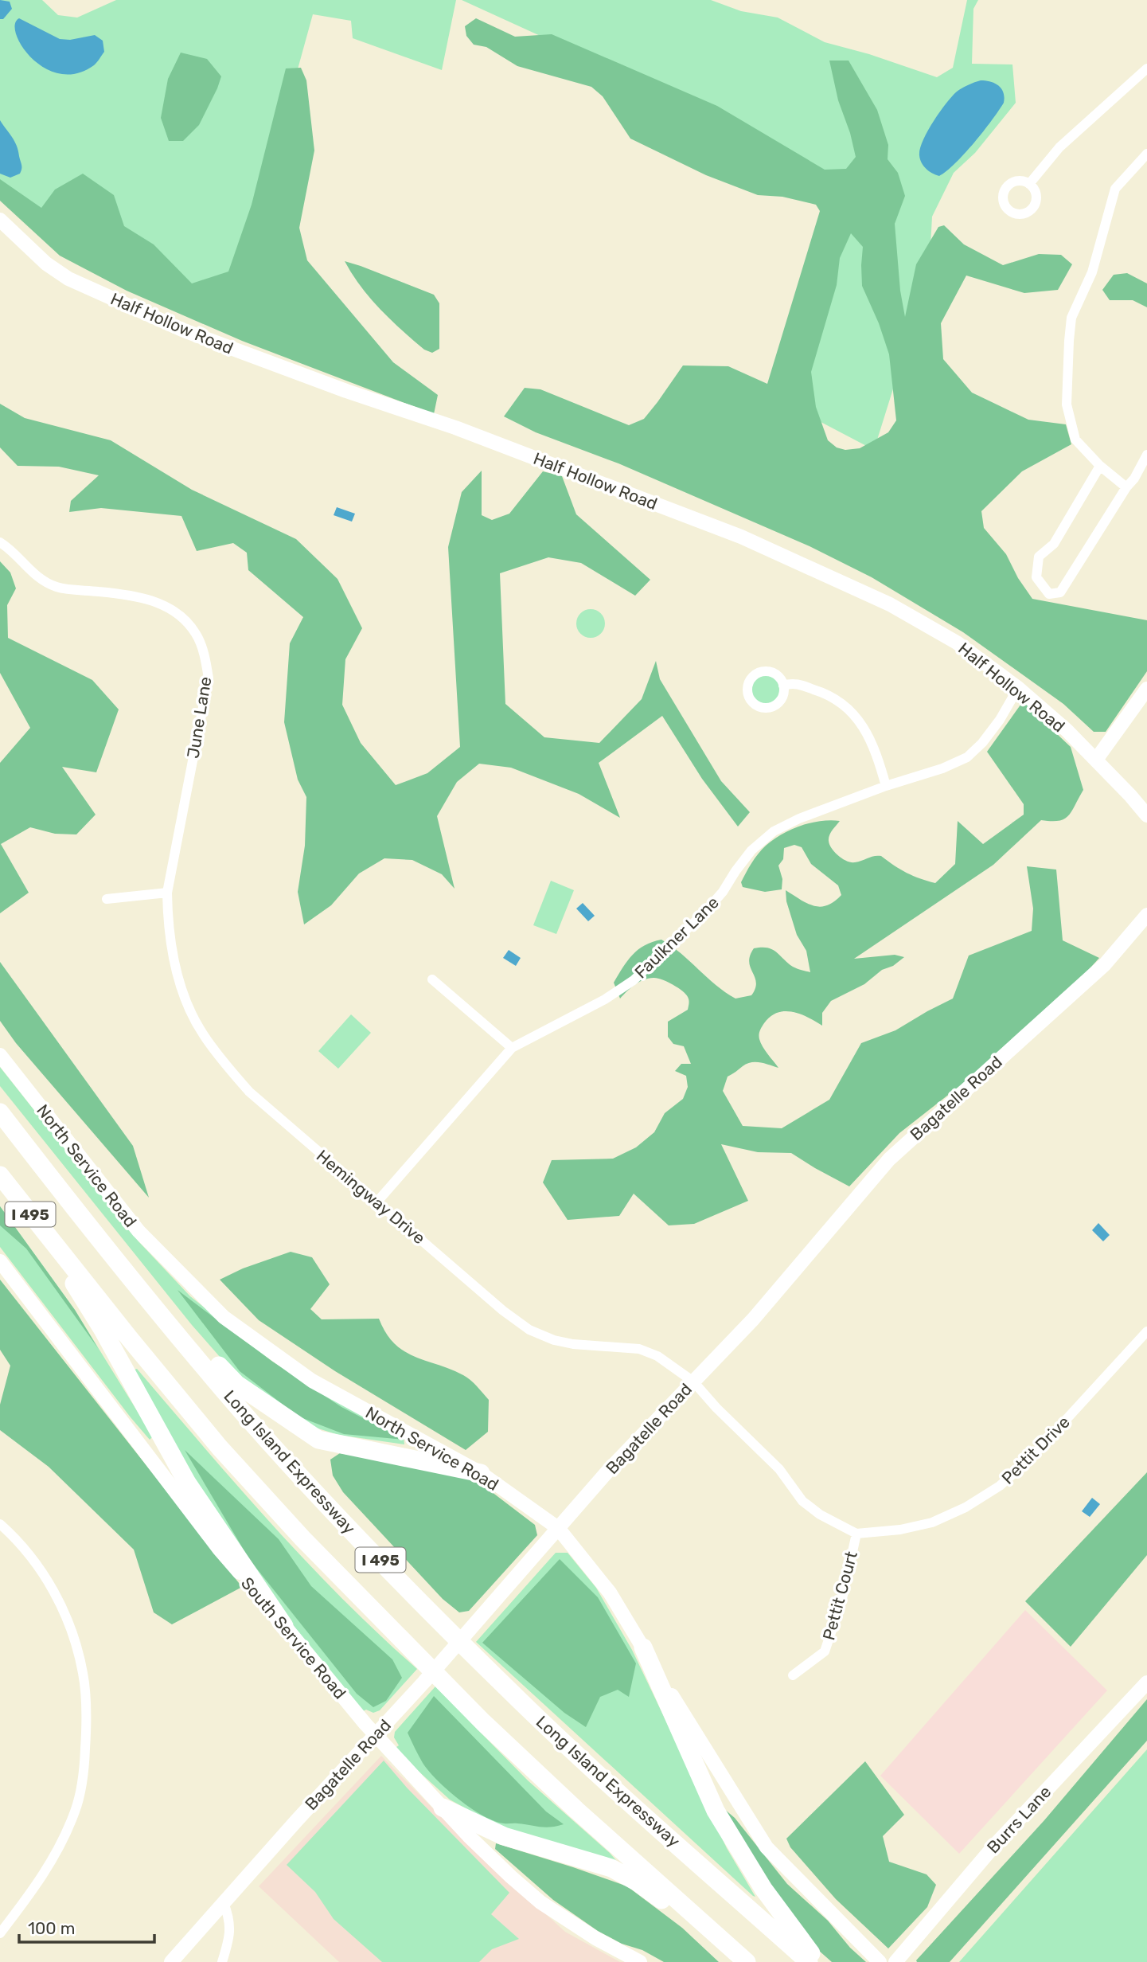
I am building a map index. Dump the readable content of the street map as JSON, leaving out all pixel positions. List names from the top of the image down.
{
  "streets": {
    "highway": ["I 495", "Long Island Expressway"],
    "main road": [
      "Half Hollow Road",
      "Bagatelle Road",
      "North Service Road",
      "South Service Road",
      "Burrs Lane"
    ],
    "street": [
      "June Lane",
      "Faulkner Lane",
      "Hemingway Drive",
      "Pettit Drive",
      "Pettit Court"
    ]
  },
  "crossings": [
    ["Half Hollow Road", "Faulkner Lane"],
    ["June Lane", "Hemingway Drive"],
    ["Faulkner Lane", "Hemingway Drive"],
    ["Bagatelle Road", "North Service Road"],
    ["Bagatelle Road", "Hemingway Drive"],
    ["Bagatelle Road", "South Service Road"],
    ["Pettit Drive", "Pettit Court"]
  ],
  "scale_bar": "100 m"
}
